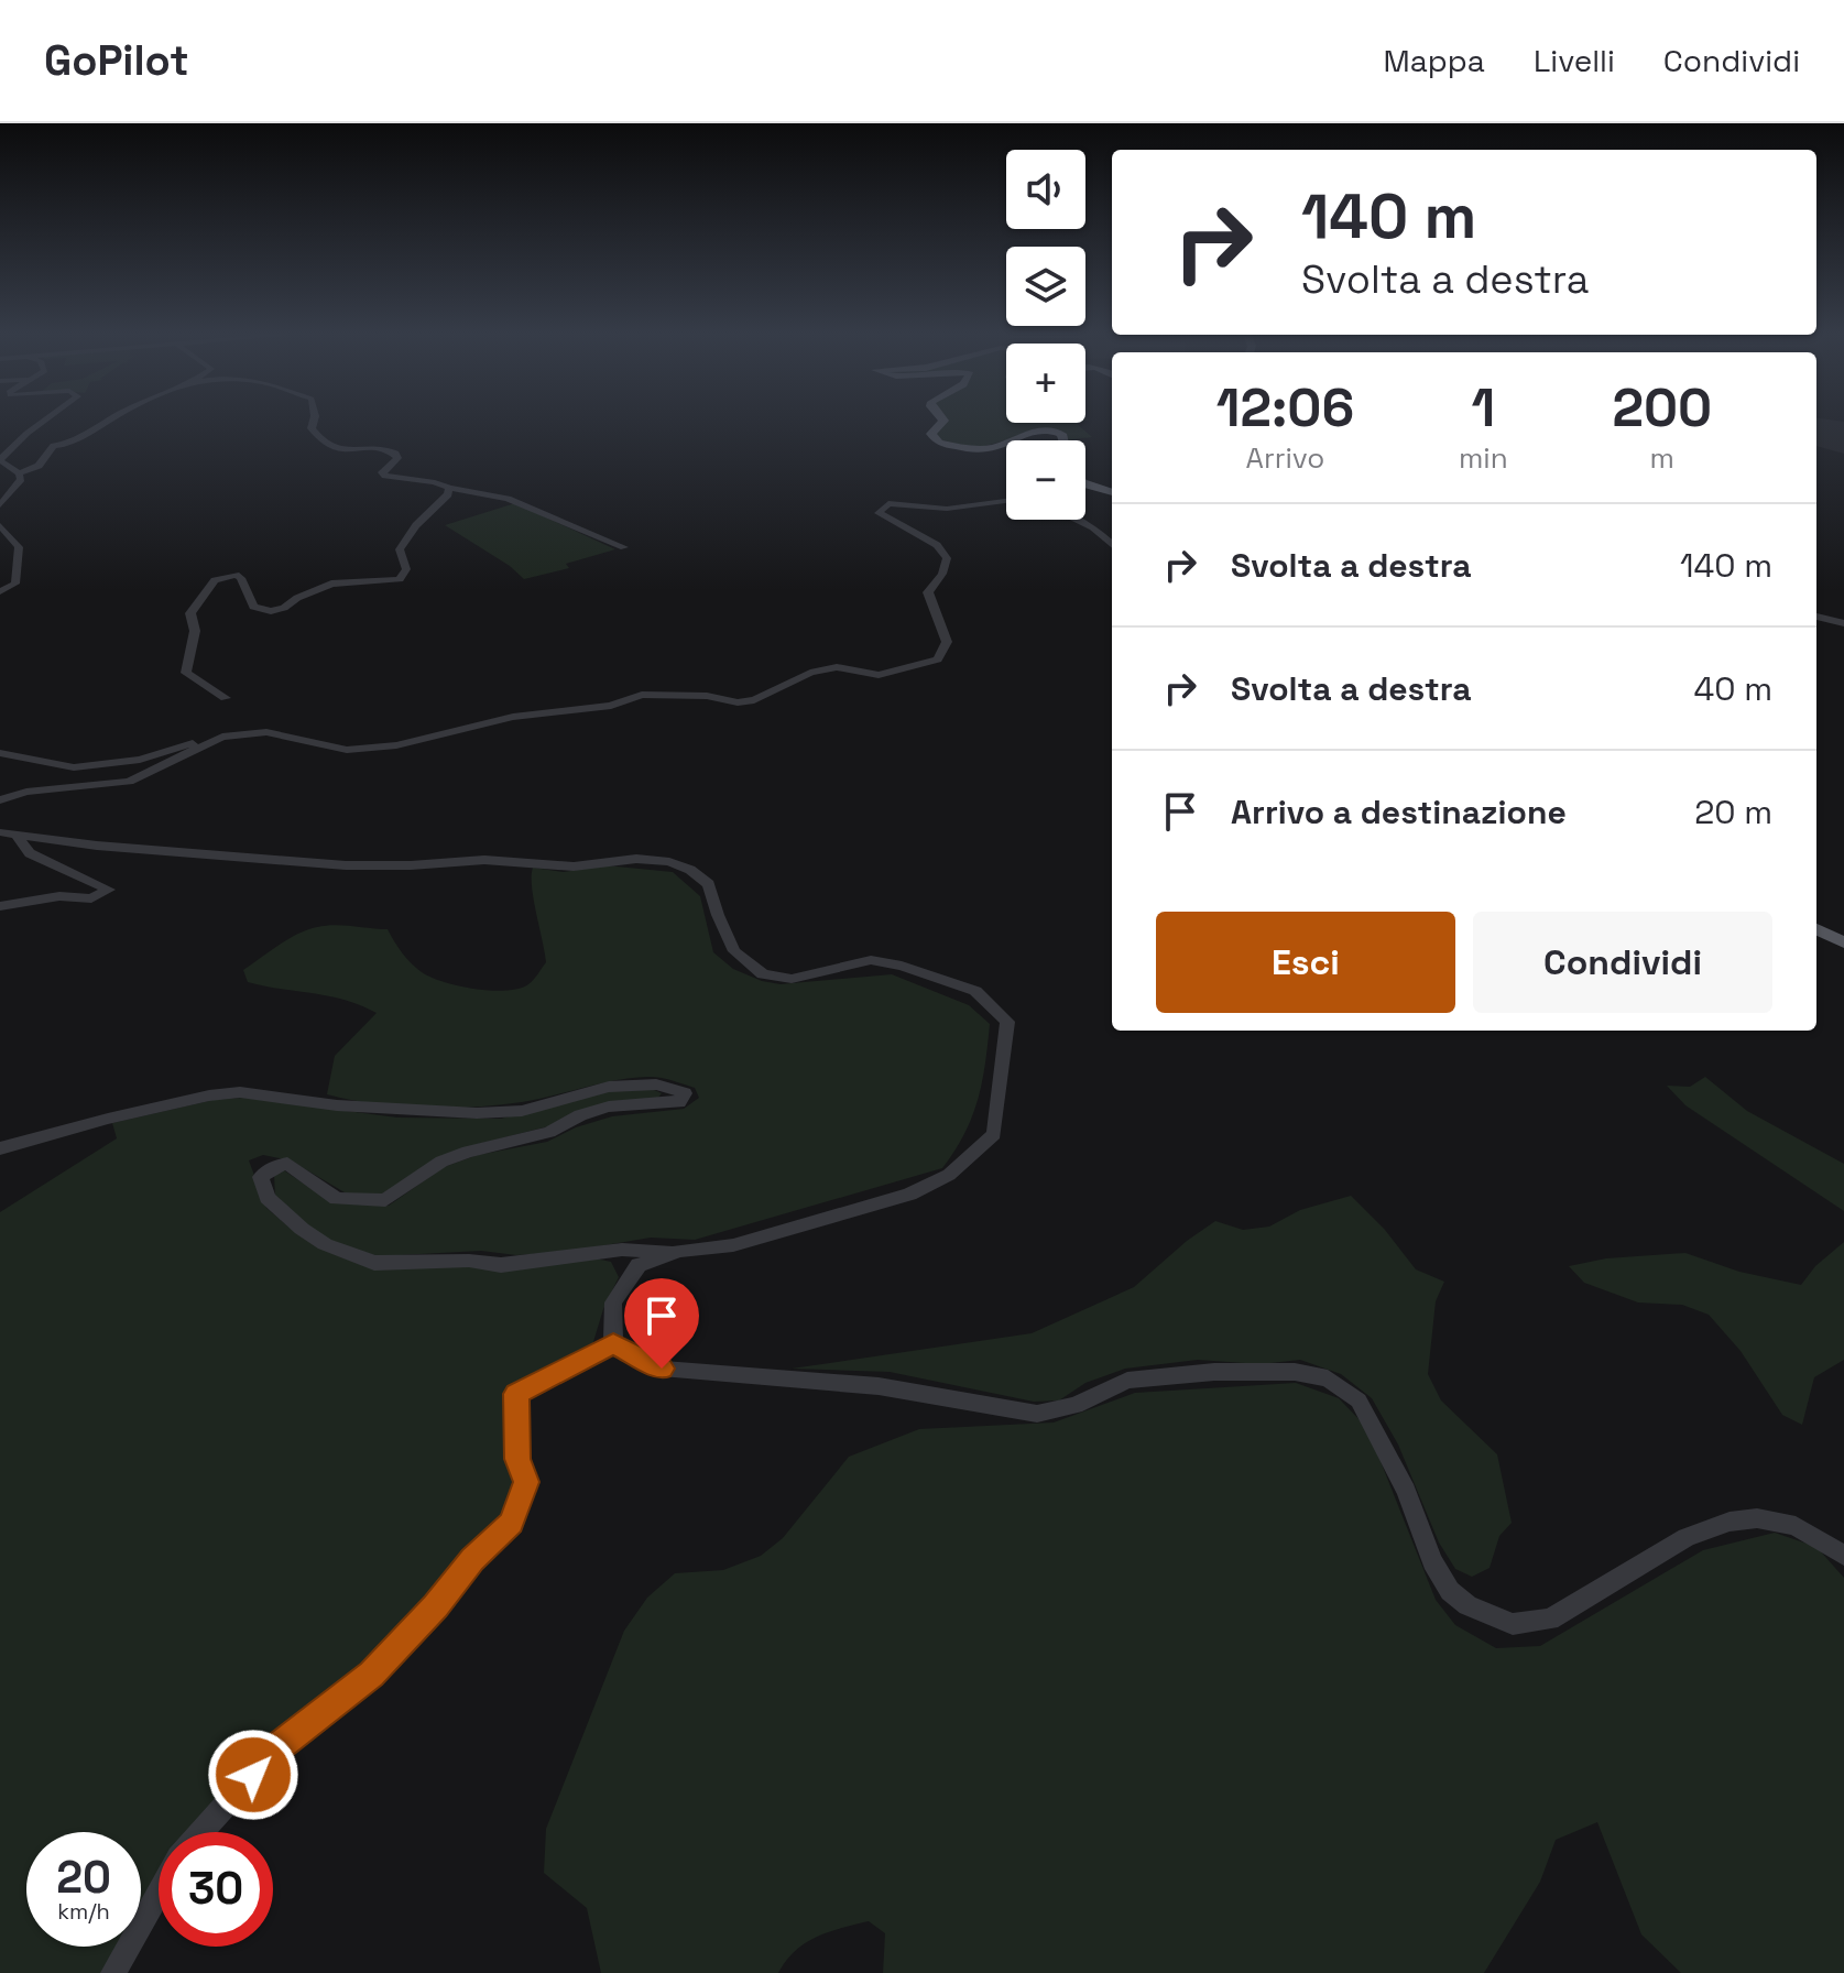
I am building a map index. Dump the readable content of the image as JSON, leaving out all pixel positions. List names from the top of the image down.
{
  "page": {
    "header": "GoPilot",
    "nav": ["Mappa", "Livelli", "Condividi"],
    "map_buttons": ["+", "−"],
    "turn": ["140 m", "Svolta a destra"],
    "eta": [
      "12:06",
      "Arrivo",
      "1",
      "min",
      "200",
      "m"
    ],
    "list": [
      {
        "name": "Svolta a destra",
        "value": "140 m"
      },
      {
        "name": "Svolta a destra",
        "value": "40 m"
      },
      {
        "name": "Arrivo a destinazione",
        "value": "20 m"
      }
    ],
    "buttons": ["Esci", "Condividi"],
    "speed": "20 km/h",
    "limit": "30"
  }
}
